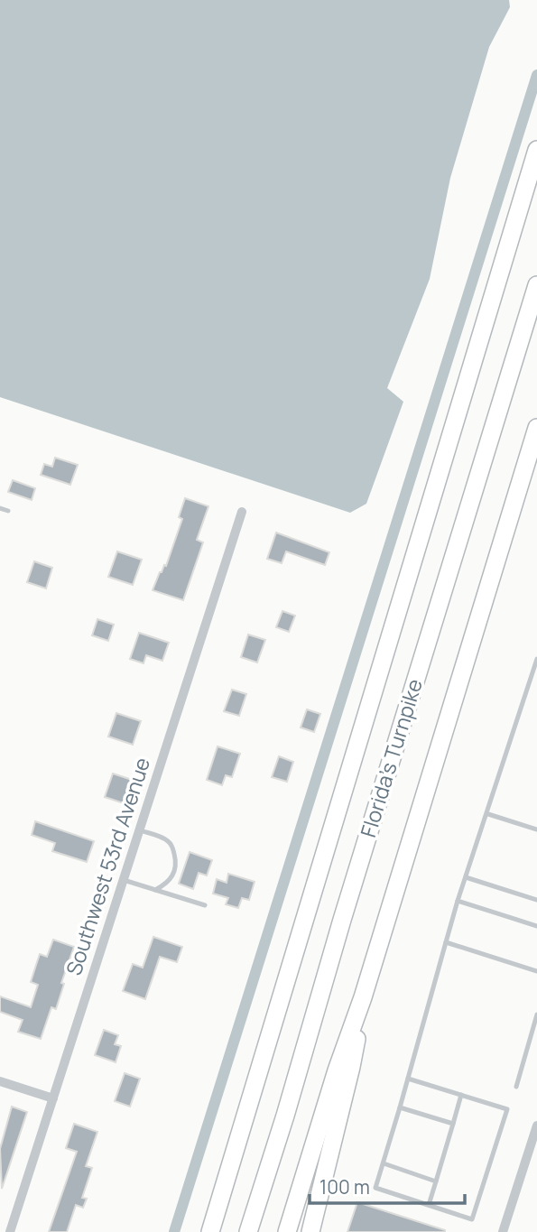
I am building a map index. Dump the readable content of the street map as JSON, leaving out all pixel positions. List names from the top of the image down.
{
  "streets": {
    "highway": ["Florida's Turnpike"],
    "street": ["Southwest 53rd Avenue"]
  },
  "scale_bar": "100 m"
}
